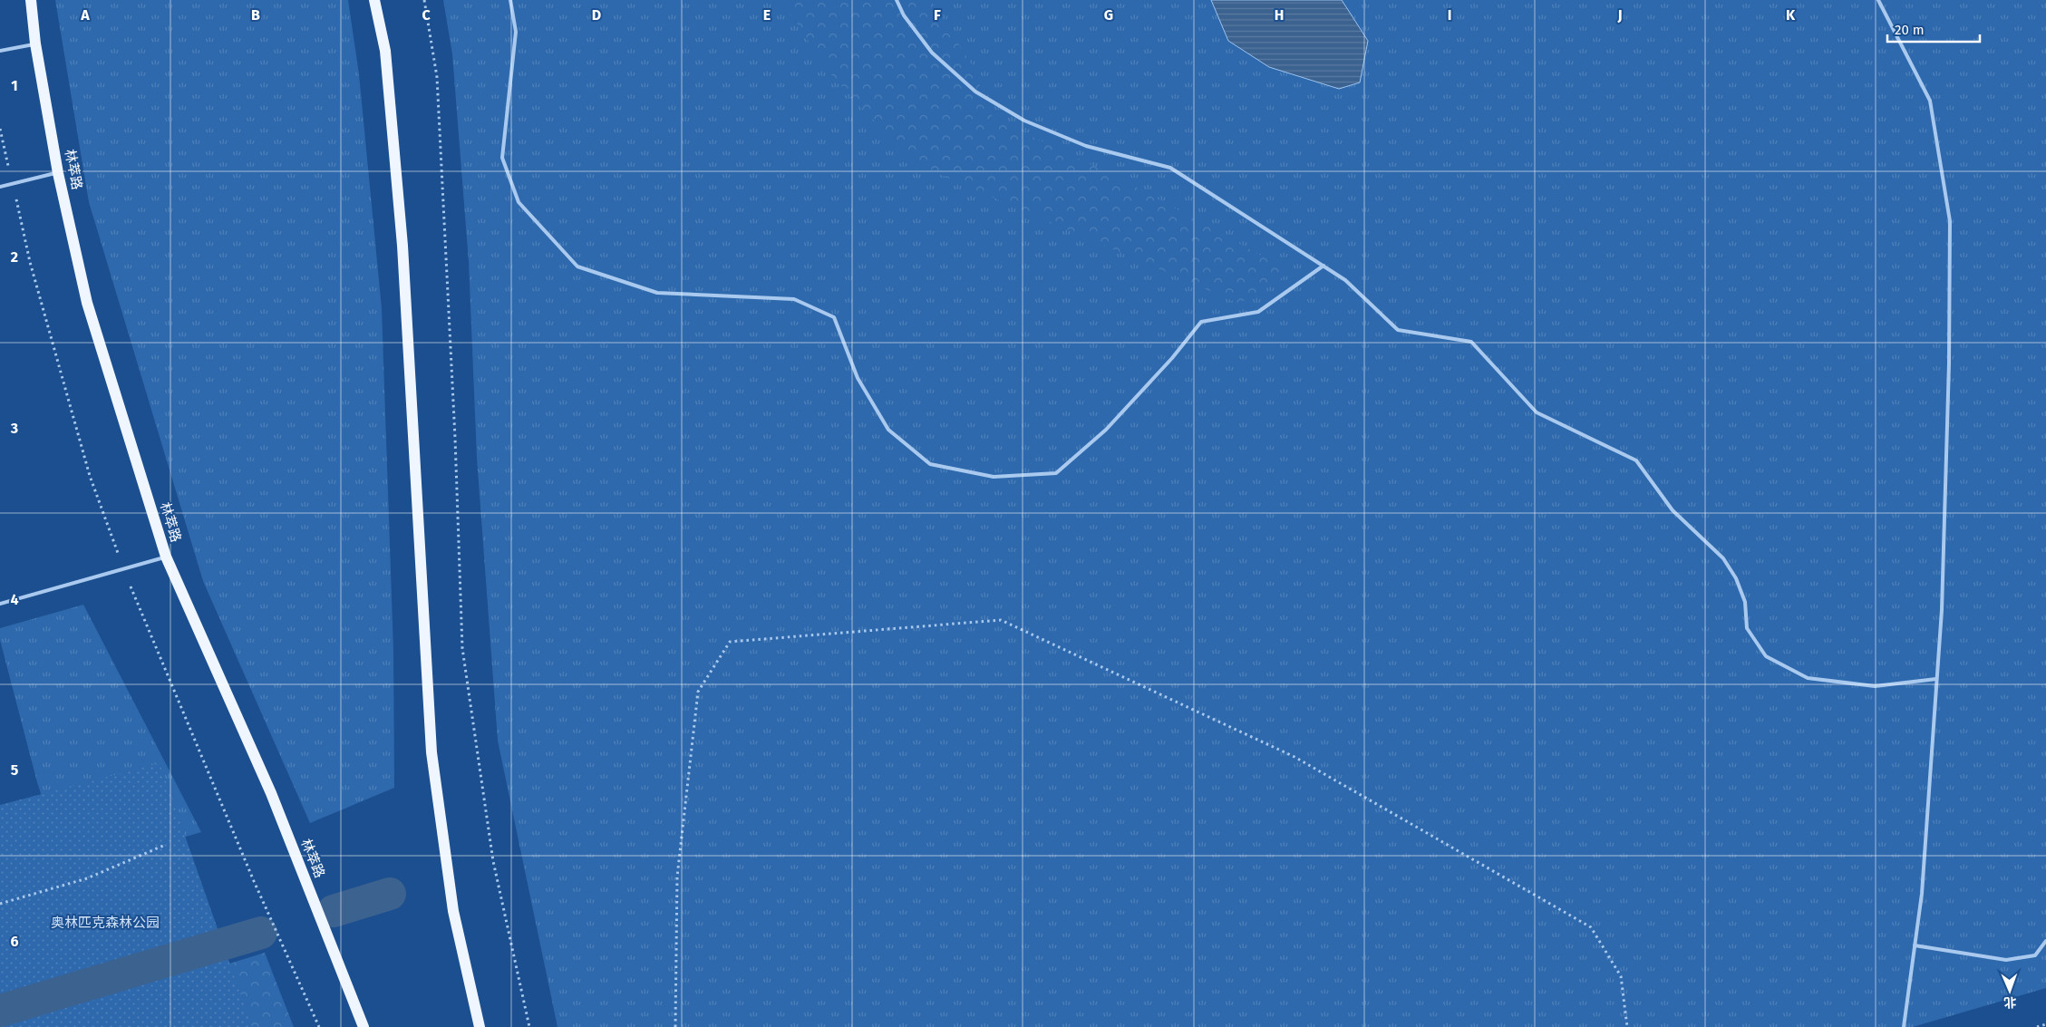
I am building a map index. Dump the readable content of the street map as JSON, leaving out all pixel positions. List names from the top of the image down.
{
  "streets": {
    "main road": ["林萃路"]
  },
  "parks": ["奥林匹克森林公园"],
  "scale_bar": "20 m",
  "north": "bottom",
  "grid": {
    "columns": [
      "A",
      "B",
      "C",
      "D",
      "E",
      "F",
      "G",
      "H",
      "I",
      "J",
      "K"
    ],
    "rows": [
      "1",
      "2",
      "3",
      "4",
      "5",
      "6"
    ]
  }
}
